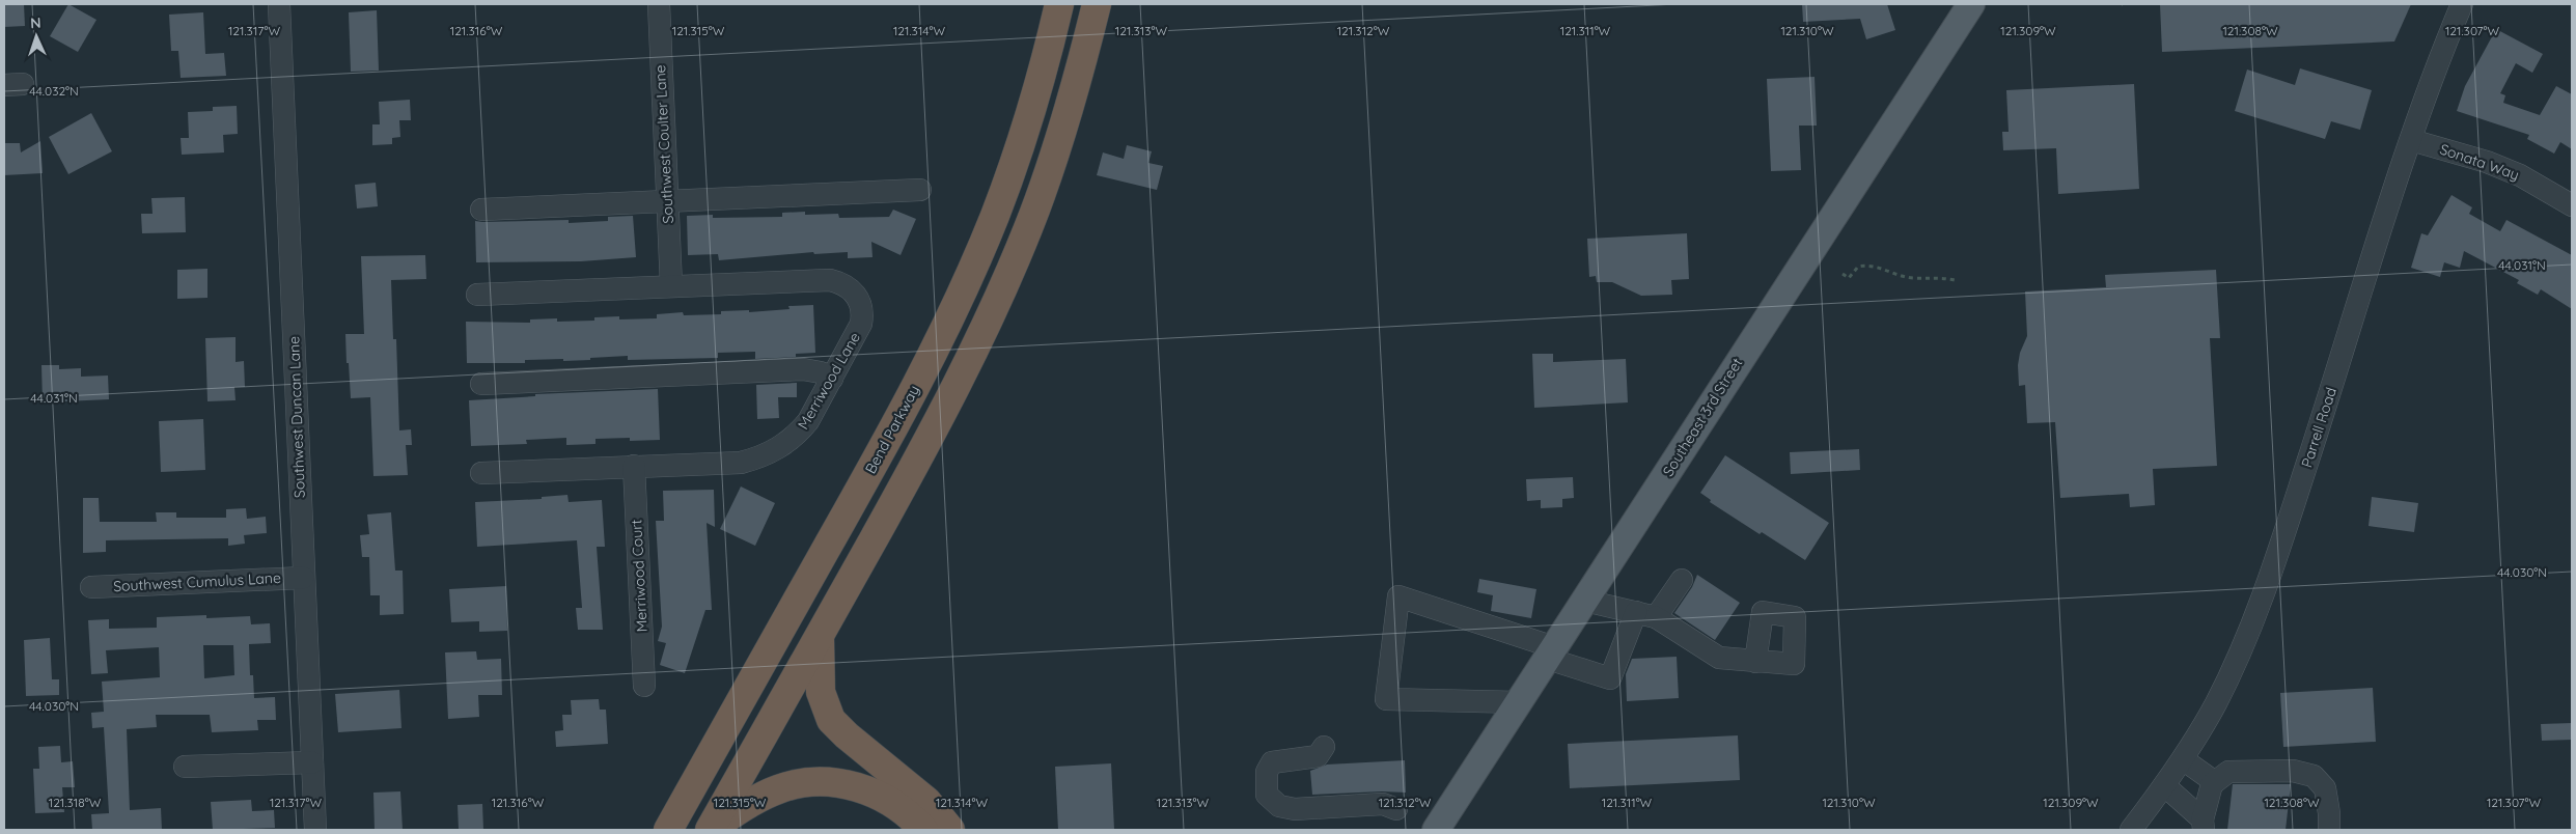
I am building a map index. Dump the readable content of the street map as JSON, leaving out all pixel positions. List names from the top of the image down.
{
  "streets": {
    "highway": ["Bend Parkway"],
    "main road": ["Southeast 3rd Street"],
    "street": [
      "Southwest Coulter Lane",
      "Sonata Way",
      "Merriwood Lane",
      "Southwest Duncan Lane",
      "Parrell Road",
      "Merriwood Court",
      "Southwest Cumulus Lane"
    ]
  },
  "crossings": [
    ["Southwest Coulter Lane", "Merriwood Lane"],
    ["Sonata Way", "Parrell Road"],
    ["Merriwood Lane", "Merriwood Court"],
    ["Southwest Duncan Lane", "Southwest Cumulus Lane"]
  ],
  "north": "top",
  "coordinates": [
    "121.317°W",
    "121.316°W",
    "121.315°W",
    "121.314°W",
    "121.313°W",
    "121.312°W",
    "121.311°W",
    "121.310°W",
    "121.309°W",
    "121.308°W",
    "121.307°W",
    "44.032°N",
    "44.031°N",
    "44.030°N",
    "121.318°W"
  ]
}
